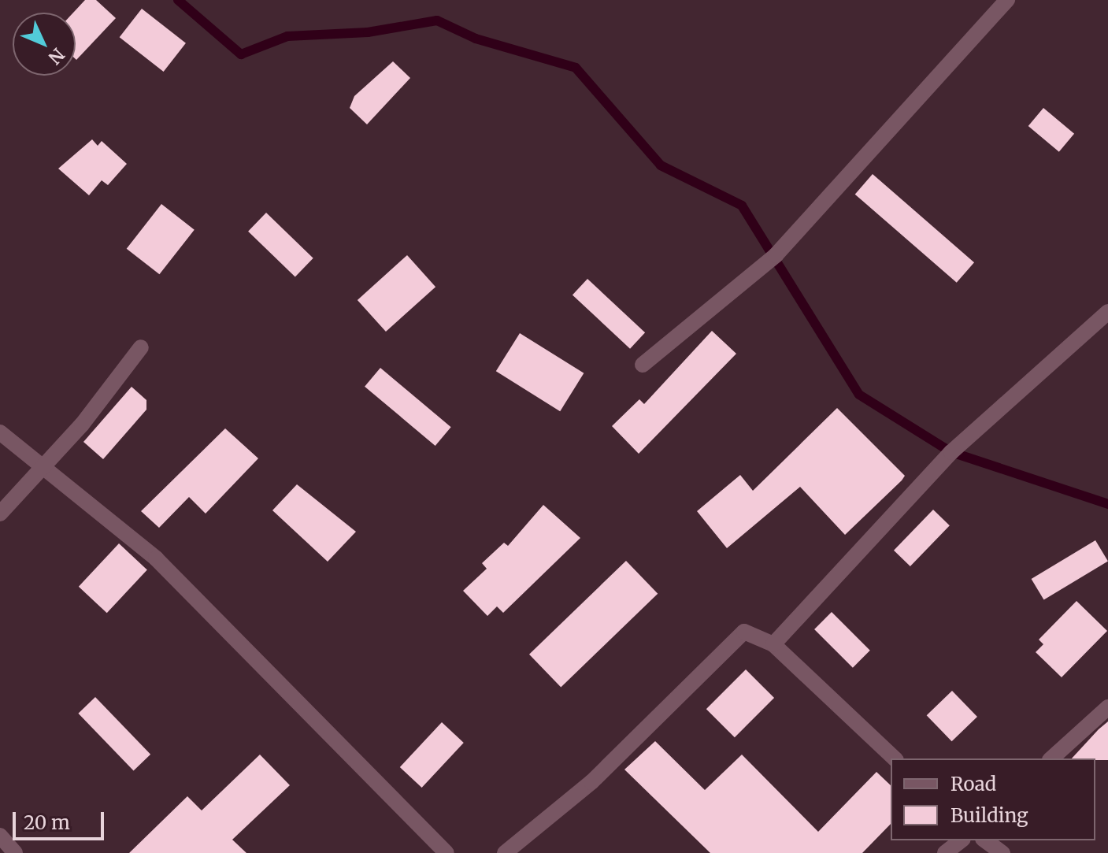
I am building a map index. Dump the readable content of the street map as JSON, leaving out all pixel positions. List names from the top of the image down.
{
  "legend": ["Road", "Building"],
  "scale_bar": "20 m",
  "north": "bottom right"
}
